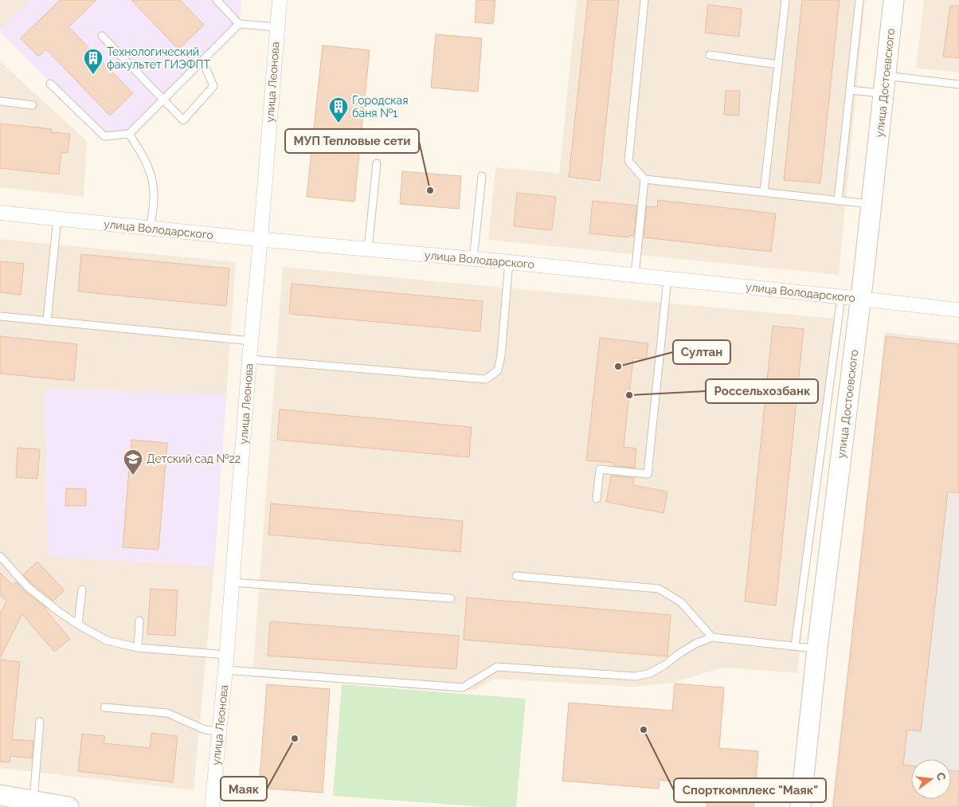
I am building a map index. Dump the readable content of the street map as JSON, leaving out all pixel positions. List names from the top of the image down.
{
  "streets": {
    "street": ["улица Леонова", "улица Достоевского", "улица Володарского"]
  },
  "crossings": [
    ["улица Леонова", "улица Володарского"],
    ["улица Достоевского", "улица Володарского"]
  ],
  "places": {
    "building": ["Технологический факультет ГИЭФПТ", "Городская баня №1"],
    "other": [
      "МУП Тепловые сети",
      "Султан",
      "Россельхозбанк",
      "Спорткомплекс \"Маяк\"",
      "Маяк"
    ],
    "school or university": ["Детский сад №22"]
  },
  "north": "right"
}
